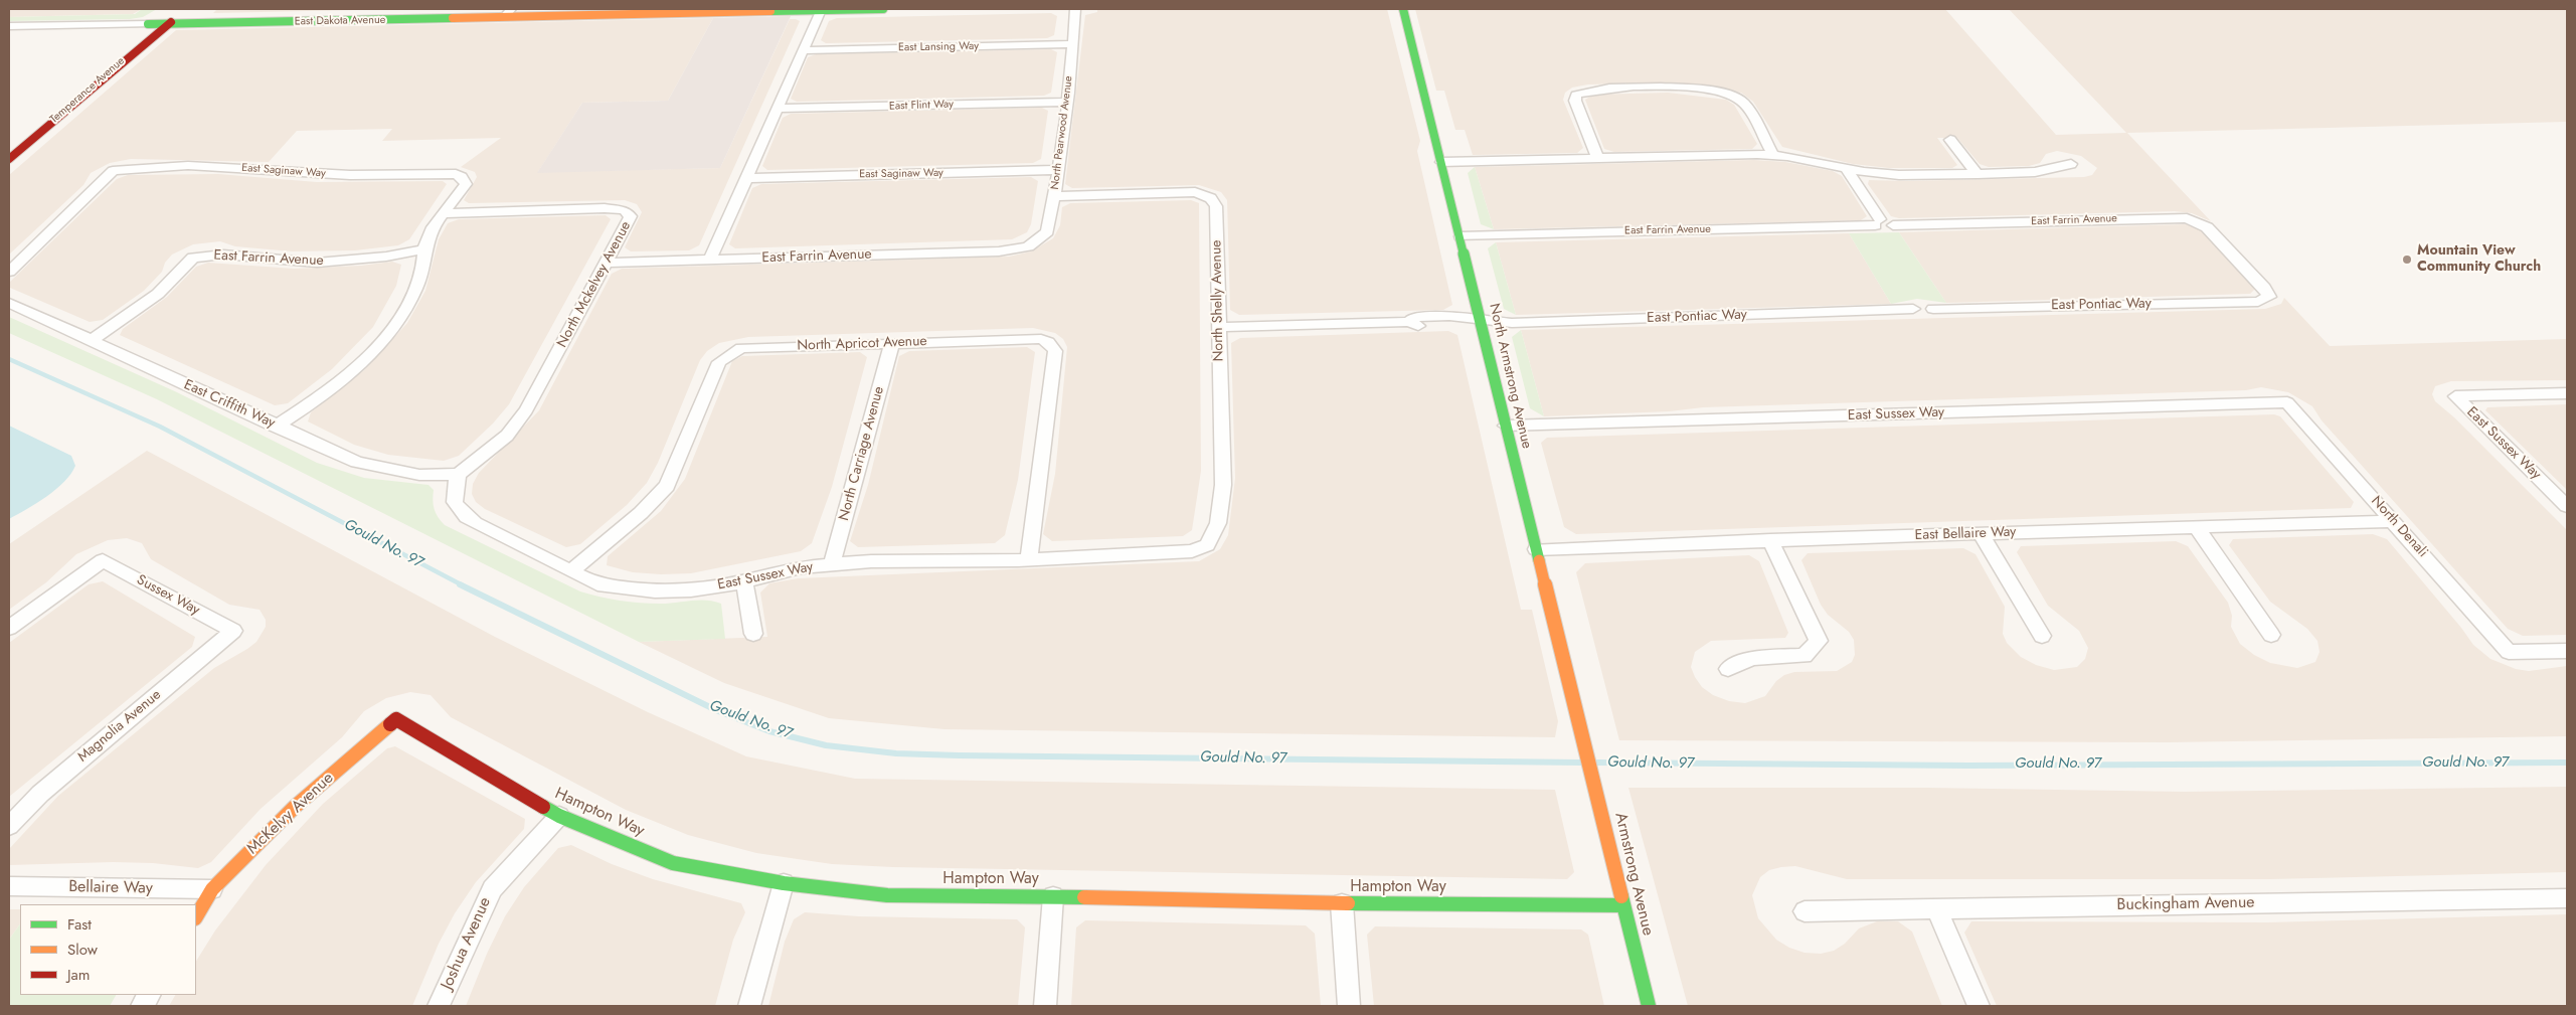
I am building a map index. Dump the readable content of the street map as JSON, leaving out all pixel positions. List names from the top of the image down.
{
  "streets": {
    "street": [
      "East Dakota Avenue",
      "East Lansing Way",
      "Temperance Avenue",
      "East Flint Way",
      "North Pearwood Avenue",
      "East Saginaw Way",
      "East Farrin Avenue",
      "North Mckelvey Avenue",
      "North Shelly Avenue",
      "East Pontiac Way",
      "North Apricot Avenue",
      "North Armstrong Avenue",
      "East Criffith Way",
      "East Sussex Way",
      "North Carriage Avenue",
      "North Denali",
      "East Bellaire Way",
      "Sussex Way",
      "Magnolia Avenue",
      "Hampton Way",
      "McKelvy Avenue",
      "Armstrong Avenue",
      "Bellaire Way",
      "Buckingham Avenue",
      "Joshua Avenue"
    ]
  },
  "crossings": [
    ["East Dakota Avenue", "Temperance Avenue"],
    ["East Lansing Way", "North Pearwood Avenue"],
    ["East Flint Way", "North Pearwood Avenue"],
    ["North Pearwood Avenue", "East Saginaw Way"],
    ["North Pearwood Avenue", "East Farrin Avenue"],
    ["North Pearwood Avenue", "North Shelly Avenue"],
    ["East Saginaw Way", "North Mckelvey Avenue"],
    ["East Farrin Avenue", "North Mckelvey Avenue"],
    ["East Farrin Avenue", "East Pontiac Way"],
    ["East Farrin Avenue", "North Armstrong Avenue"],
    ["East Farrin Avenue", "East Criffith Way"],
    ["North Mckelvey Avenue", "East Criffith Way"],
    ["North Mckelvey Avenue", "East Sussex Way"],
    ["North Shelly Avenue", "East Pontiac Way"],
    ["North Shelly Avenue", "East Sussex Way"],
    ["East Pontiac Way", "North Armstrong Avenue"],
    ["North Apricot Avenue", "East Sussex Way"],
    ["North Apricot Avenue", "North Carriage Avenue"],
    ["North Armstrong Avenue", "East Sussex Way"],
    ["North Armstrong Avenue", "East Bellaire Way"],
    ["North Armstrong Avenue", "Armstrong Avenue"],
    ["East Criffith Way", "East Sussex Way"],
    ["East Sussex Way", "North Carriage Avenue"],
    ["East Sussex Way", "North Denali"],
    ["North Denali", "East Bellaire Way"],
    ["Sussex Way", "Magnolia Avenue"],
    ["Hampton Way", "McKelvy Avenue"],
    ["Hampton Way", "Armstrong Avenue"],
    ["Hampton Way", "Joshua Avenue"],
    ["McKelvy Avenue", "Bellaire Way"]
  ],
  "water": ["Gould No. 97"],
  "places": ["Mountain View Community Church"],
  "legend": ["Fast", "Slow", "Jam"]
}
